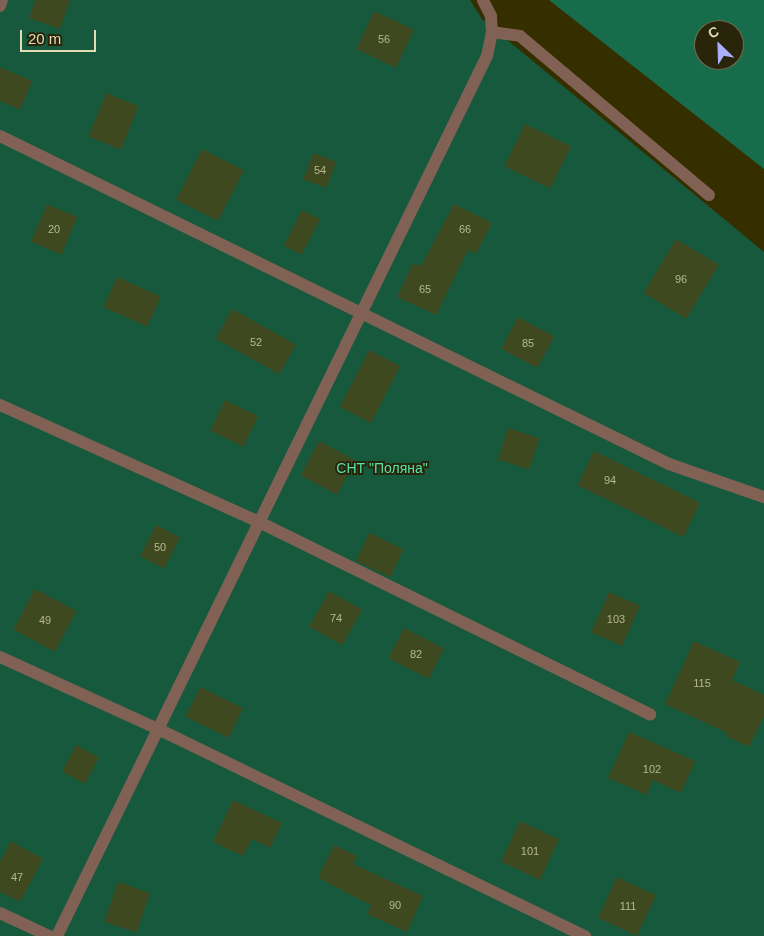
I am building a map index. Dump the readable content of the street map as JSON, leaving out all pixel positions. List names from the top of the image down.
{
  "parks": ["СНТ \"Поляна\""],
  "house_numbers": [
    "56",
    "54",
    "20",
    "66",
    "96",
    "65",
    "52",
    "85",
    "94",
    "50",
    "74",
    "103",
    "49",
    "82",
    "115",
    "102",
    "101",
    "47",
    "90",
    "111"
  ],
  "scale_bar": "20 m",
  "north": "top left"
}
